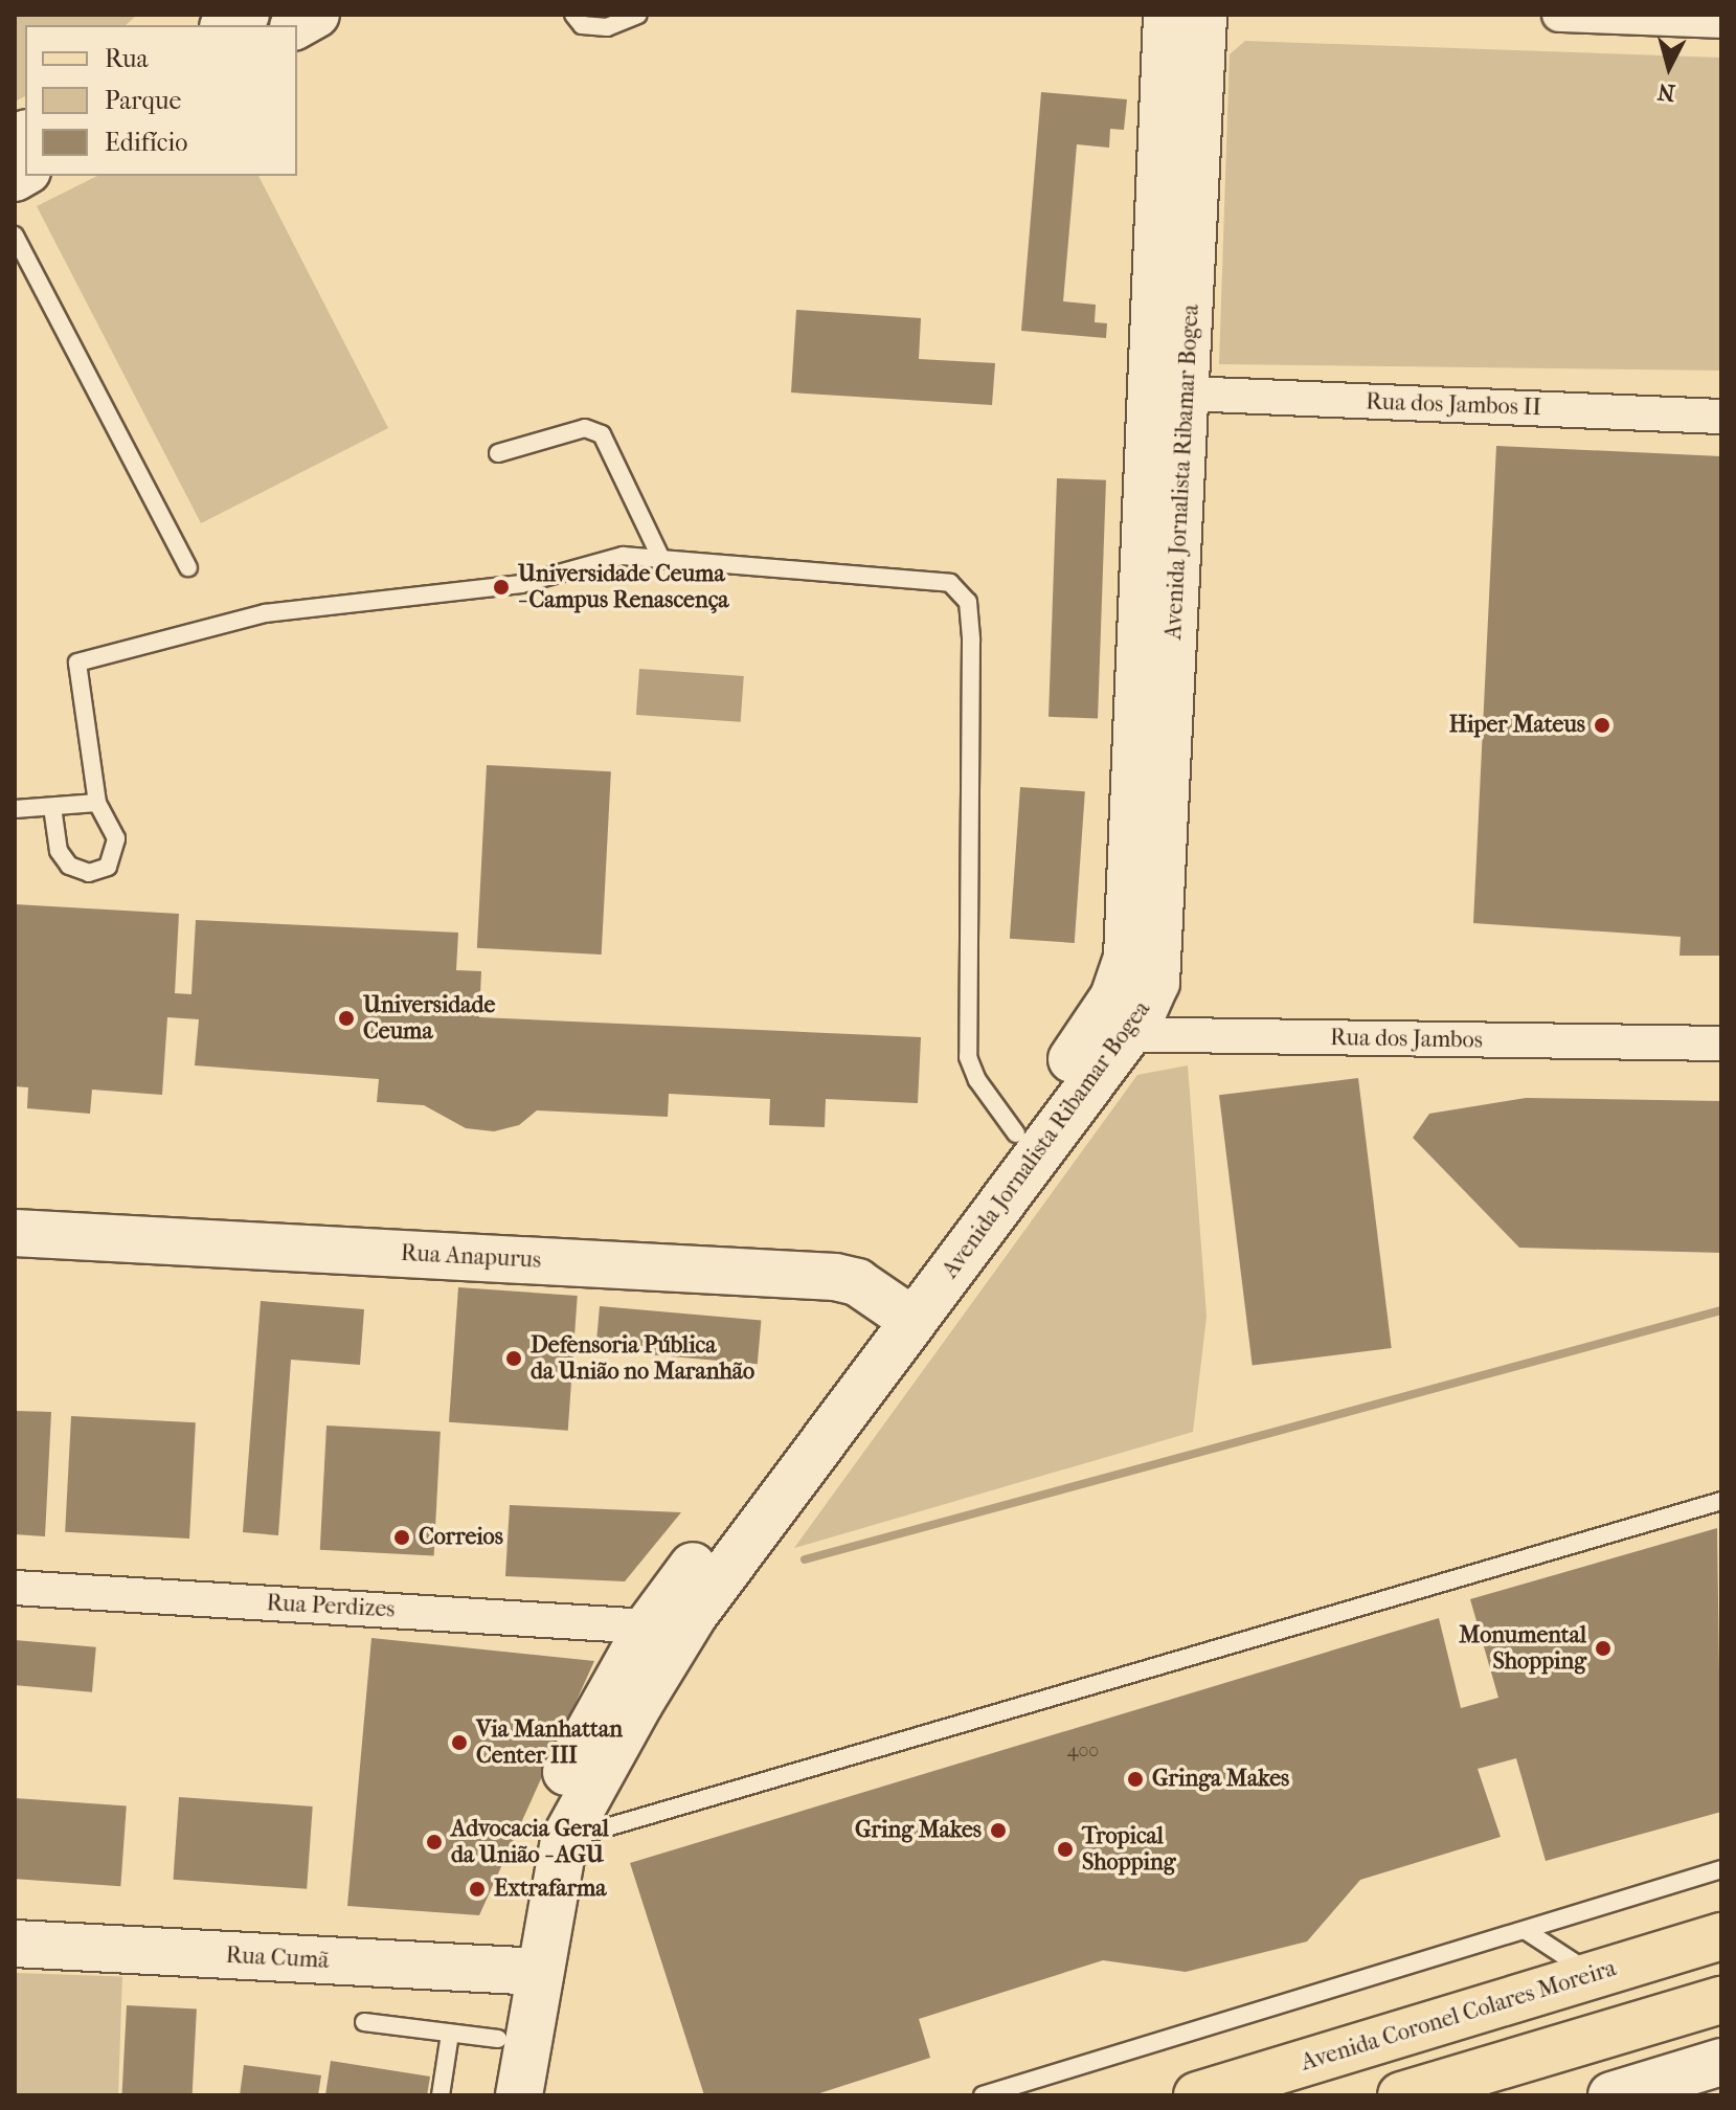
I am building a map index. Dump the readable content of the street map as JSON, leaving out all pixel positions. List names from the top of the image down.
{
  "streets": {
    "main road": [
      "Avenida Jornalista Ribamar Bogea",
      "Rua Anapurus",
      "Rua Cumã",
      "Avenida Coronel Colares Moreira"
    ],
    "street": ["Rua dos Jambos II", "Rua dos Jambos", "Rua Perdizes"]
  },
  "crossings": [
    ["Rua dos Jambos II", "Avenida Jornalista Ribamar Bogea"],
    ["Avenida Jornalista Ribamar Bogea", "Rua dos Jambos"],
    ["Avenida Jornalista Ribamar Bogea", "Rua Anapurus"],
    ["Avenida Jornalista Ribamar Bogea", "Rua Perdizes"],
    ["Avenida Jornalista Ribamar Bogea", "Rua Cumã"]
  ],
  "places": [
    "Universidade Ceuma - Campus Renascença",
    "Hiper Mateus",
    "Universidade Ceuma",
    "Defensoria Pública da União no Maranhão",
    "Correios",
    "Monumental Shopping",
    "Via Manhattan Center III",
    "Gringa Makes",
    "Gring Makes",
    "Advocacia Geral da União - AGU",
    "Tropical Shopping",
    "Extrafarma"
  ],
  "house_numbers": ["400"],
  "legend": ["Rua", "Parque", "Edifício"],
  "north": "bottom"
}
